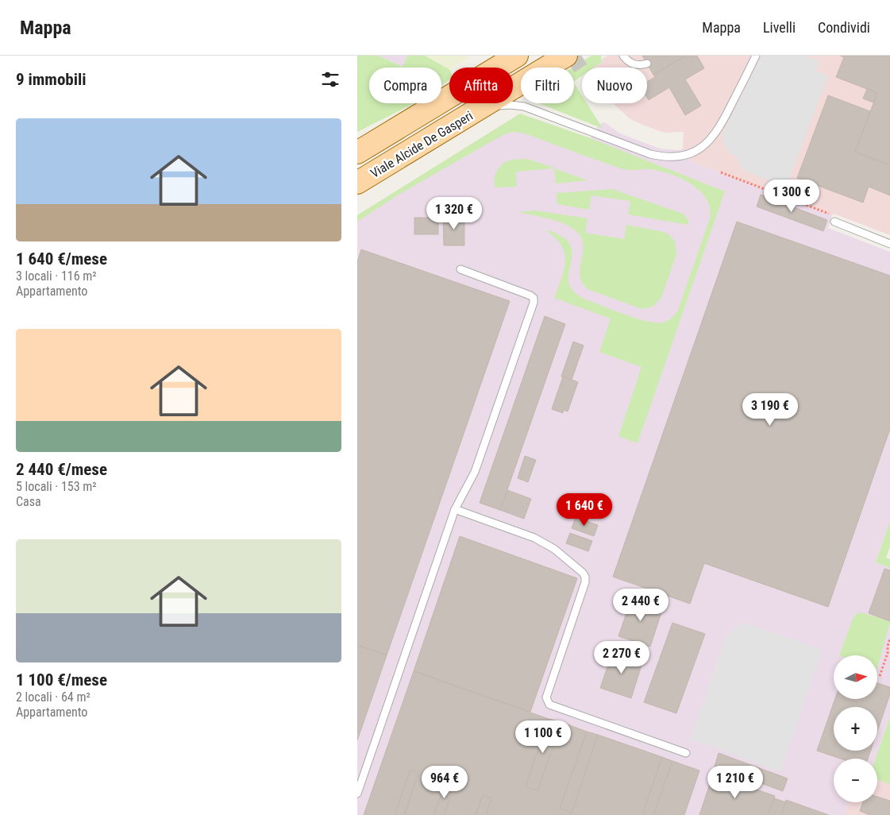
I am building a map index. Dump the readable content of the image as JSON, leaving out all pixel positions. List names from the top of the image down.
{
  "streets": {
    "main road": ["Viale Alcide De Gasperi"]
  },
  "north": "right",
  "page": {
    "header": "Mappa",
    "nav": ["Mappa", "Livelli", "Condividi"],
    "heading": "9 immobili",
    "chip": [
      "Compra",
      "Affitta",
      "Filtri",
      "Nuovo"
    ],
    "list": [
      {
        "name": "1 640 €/mese",
        "note": "3 locali · 116 m² · Appartamento"
      },
      {
        "name": "2 440 €/mese",
        "note": "5 locali · 153 m² · Casa"
      },
      {
        "name": "1 100 €/mese",
        "note": "2 locali · 64 m² · Appartamento"
      }
    ],
    "price": [
      "1 300 €",
      "1 320 €",
      "3 190 €",
      "1 640 €",
      "2 440 €",
      "2 270 €",
      "1 100 €",
      "964 €",
      "1 210 €"
    ],
    "map_buttons": ["+", "−"]
  }
}
